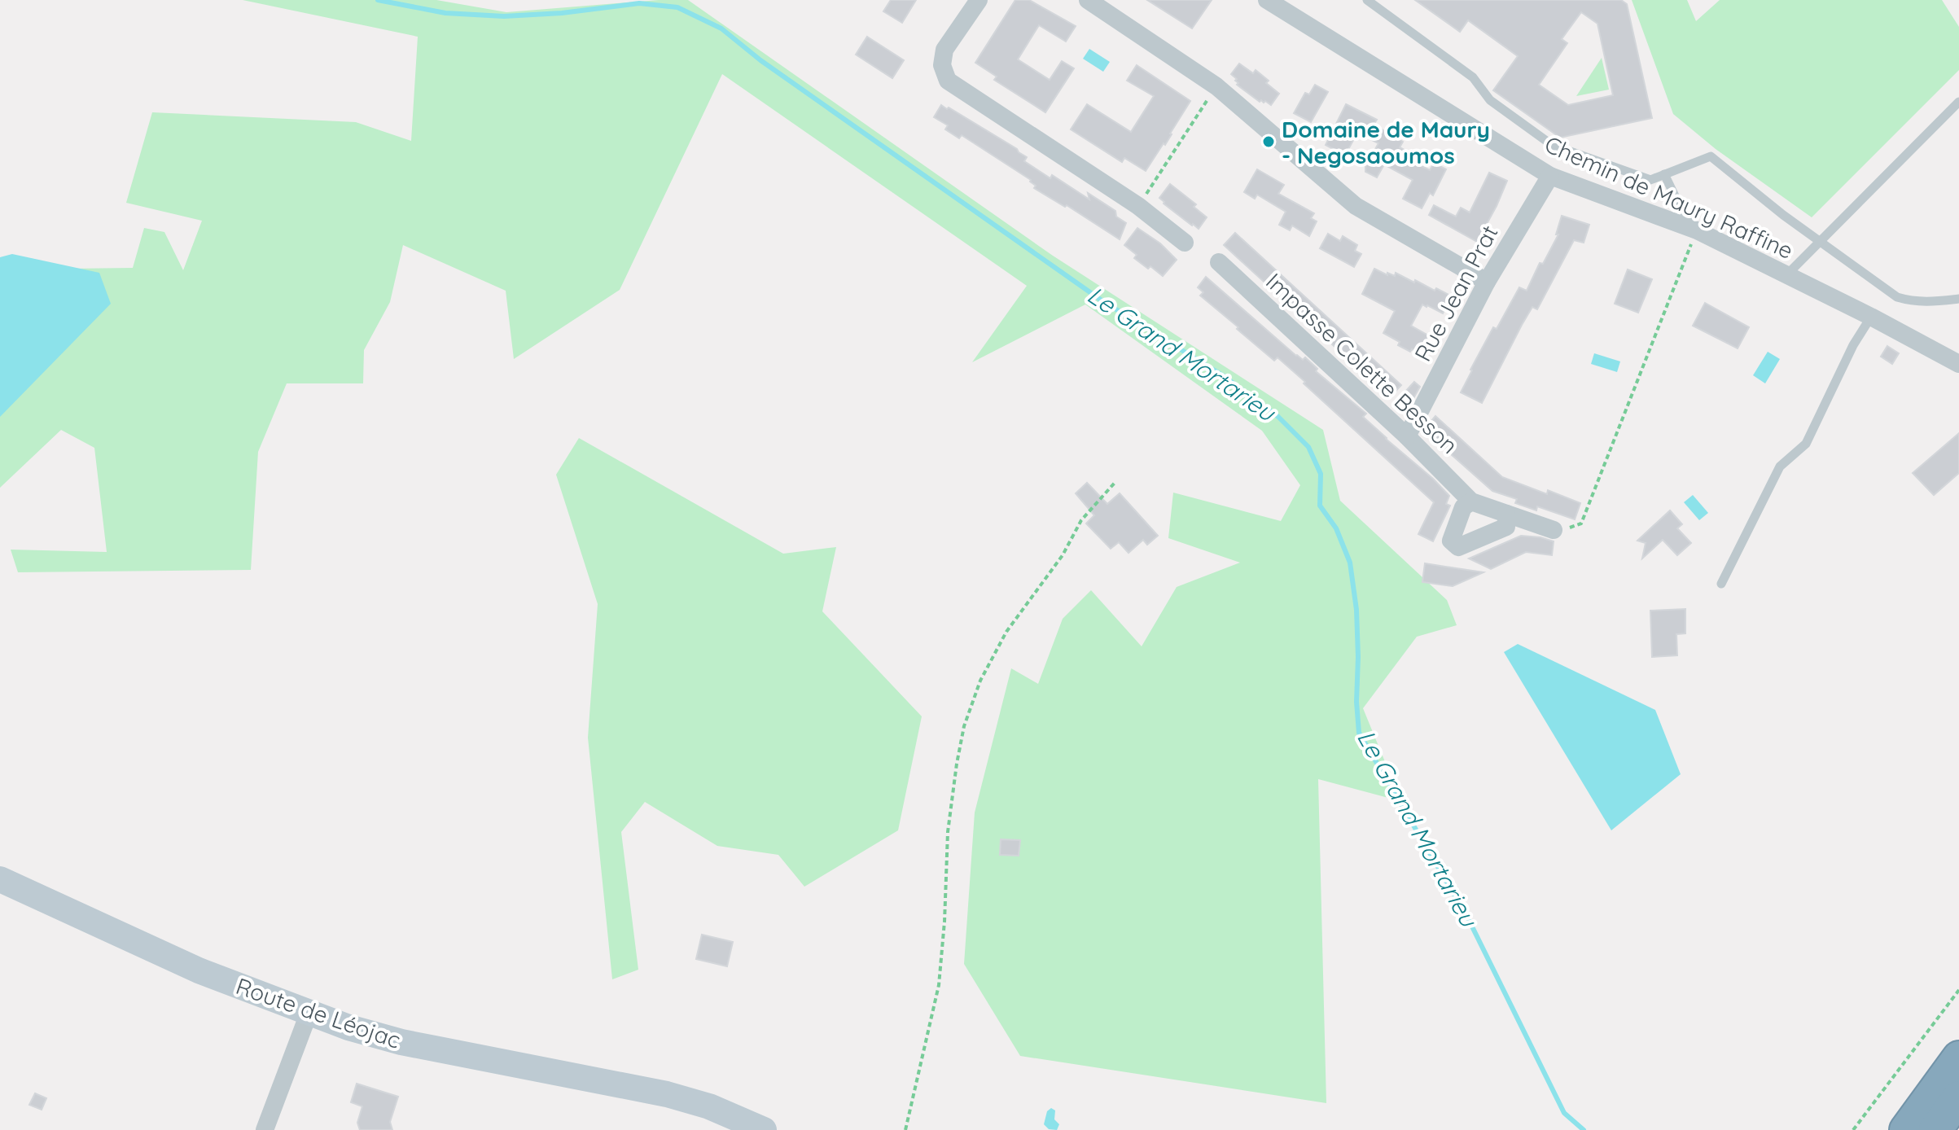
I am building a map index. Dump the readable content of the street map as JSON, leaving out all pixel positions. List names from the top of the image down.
{
  "streets": {
    "main road": ["Route de Léojac"],
    "street": ["Chemin de Maury Raffine", "Rue Jean Prat", "Impasse Colette Besson"]
  },
  "crossings": [
    ["Chemin de Maury Raffine", "Rue Jean Prat"],
    ["Rue Jean Prat", "Impasse Colette Besson"]
  ],
  "water": ["Le Grand Mortarieu"],
  "places": ["Domaine de Maury - Negosaoumos"]
}
